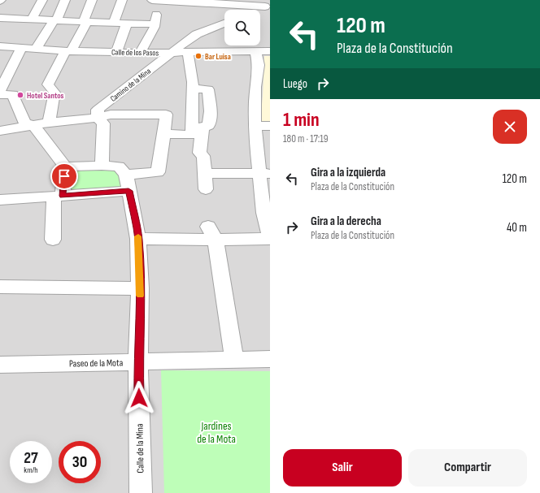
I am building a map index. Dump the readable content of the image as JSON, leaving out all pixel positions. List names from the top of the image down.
{
  "streets": {
    "street": [
      "Calle de los Pasos",
      "Camino de la Mina",
      "Paseo de la Mota",
      "Calle de la Mina"
    ]
  },
  "crossings": [
    ["Calle de los Pasos", "Camino de la Mina"],
    ["Paseo de la Mota", "Calle de la Mina"]
  ],
  "parks": ["Jardines de la Mota"],
  "places": ["Bar Luisa", "Hotel Santos"],
  "page": {
    "turn": ["120 m", "Plaza de la Constitución"],
    "then": "Luego",
    "heading": ["1 min", "180 m · 17:19"],
    "list": [
      {
        "name": "Gira a la izquierda",
        "note": "Plaza de la Constitución",
        "value": "120 m"
      },
      {
        "name": "Gira a la derecha",
        "note": "Plaza de la Constitución",
        "value": "40 m"
      }
    ],
    "speed": "27 km/h",
    "limit": "30",
    "buttons": ["Salir", "Compartir"]
  }
}
